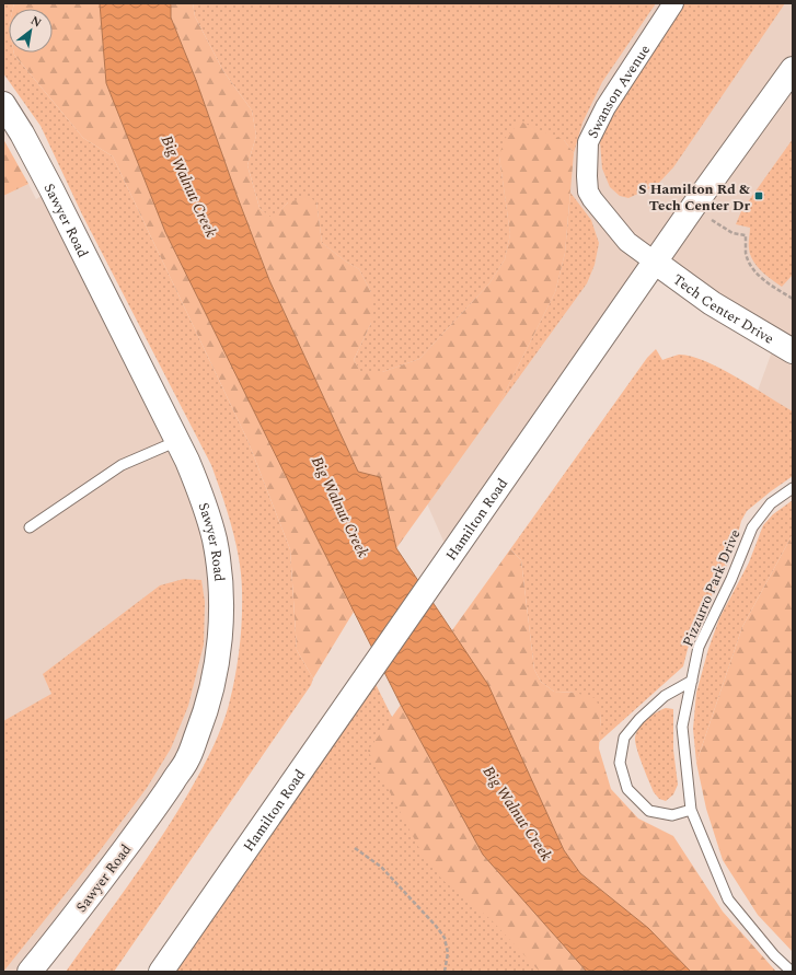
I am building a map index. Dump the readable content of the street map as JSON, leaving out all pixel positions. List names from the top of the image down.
{
  "streets": {
    "main road": ["Sawyer Road", "Tech Center Drive", "Hamilton Road"],
    "street": ["Swanson Avenue"],
    "lane": ["Pizzurro Park Drive"]
  },
  "crossings": [
    ["Swanson Avenue", "Tech Center Drive"],
    ["Swanson Avenue", "Hamilton Road"],
    ["Tech Center Drive", "Hamilton Road"]
  ],
  "water": ["Big Walnut Creek"],
  "places": {
    "transit": ["S Hamilton Rd & Tech Center Dr"]
  },
  "north": "top right"
}
